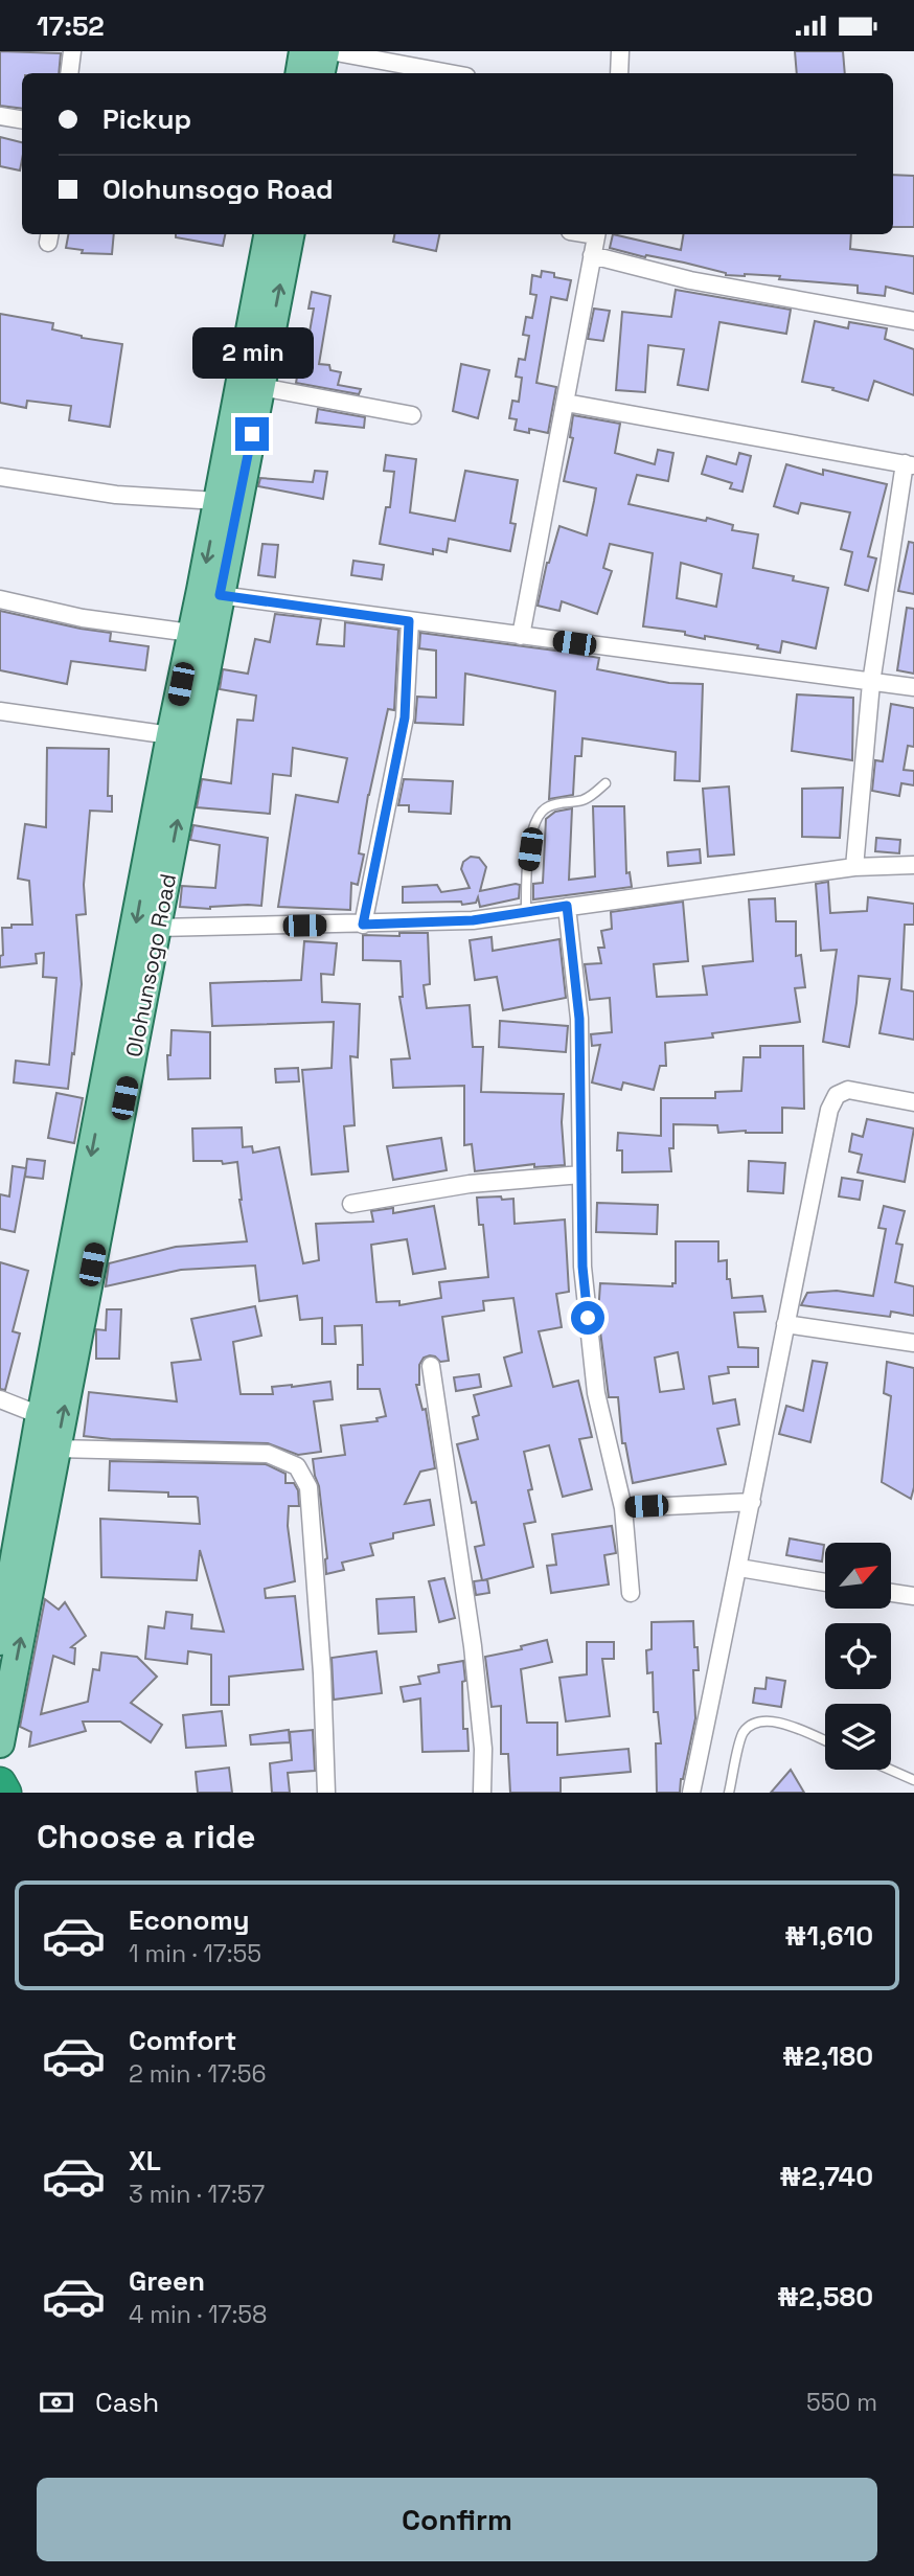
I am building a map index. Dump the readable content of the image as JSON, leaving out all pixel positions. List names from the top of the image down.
{
  "streets": {
    "main road": ["Olohunsogo Road"]
  },
  "north": "top right",
  "page": {
    "status": "17:52",
    "banner": ["Pickup", "Olohunsogo Road"],
    "bubble": "2 min",
    "heading": "Choose a ride",
    "list": [
      {
        "name": "Economy",
        "note": "1 min · 17:55",
        "value": "₦1,610"
      },
      {
        "name": "Comfort",
        "note": "2 min · 17:56",
        "value": "₦2,180"
      },
      {
        "name": "XL",
        "note": "3 min · 17:57",
        "value": "₦2,740"
      },
      {
        "name": "Green",
        "note": "4 min · 17:58",
        "value": "₦2,580"
      }
    ],
    "pay": ["Cash", "550 m"],
    "buttons": "Confirm"
  }
}
